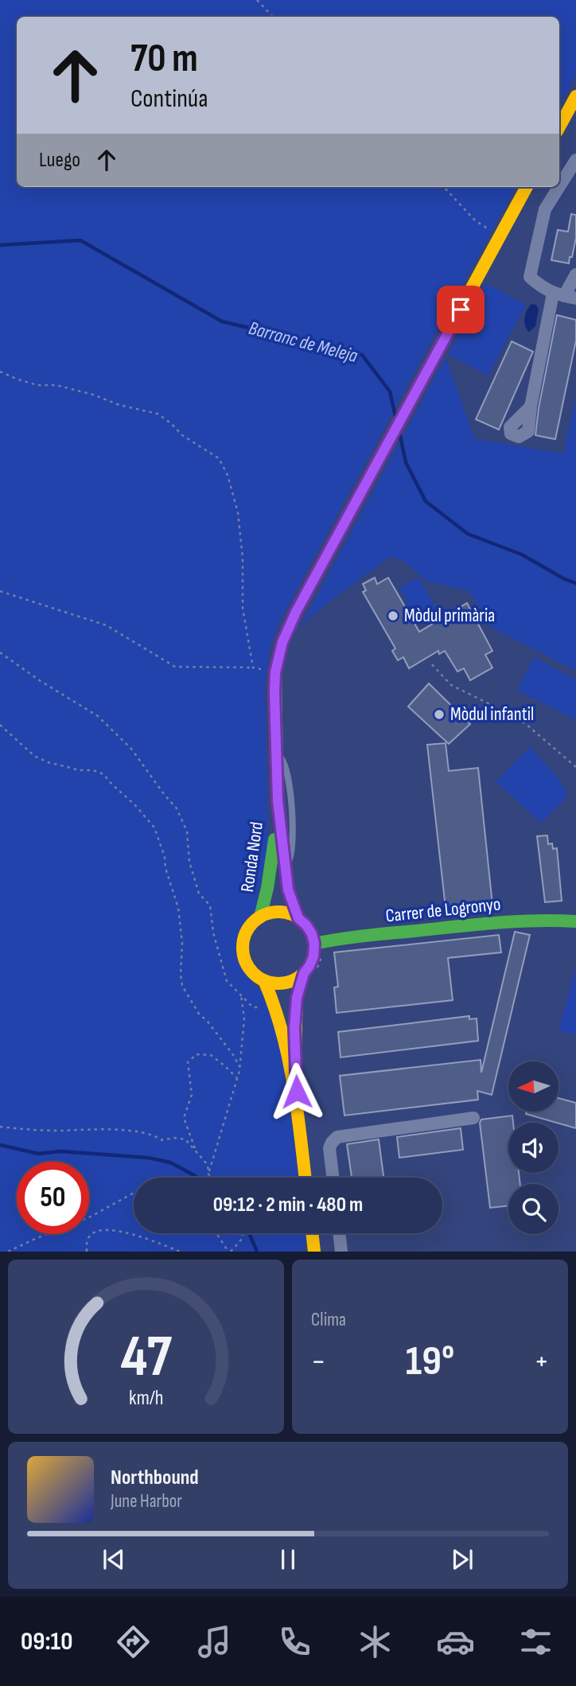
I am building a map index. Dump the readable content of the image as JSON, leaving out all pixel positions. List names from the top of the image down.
{
  "streets": {
    "main road": ["Ronda Nord", "Carrer de Logronyo"]
  },
  "crossings": [
    ["Ronda Nord", "Carrer de Logronyo"]
  ],
  "water": ["Barranc de Meleja"],
  "places": ["Mòdul primària", "Mòdul infantil"],
  "north": "left",
  "page": {
    "turn": ["70 m", "Continúa"],
    "then": "Luego",
    "limit": "50",
    "trip": "09:12 · 2 min · 480 m",
    "tile": "Clima",
    "heat": ["−", "19°", "+"],
    "song": ["Northbound", "June Harbor"],
    "tabs": "09:10",
    "gauge": ["47", "km/h"]
  }
}
